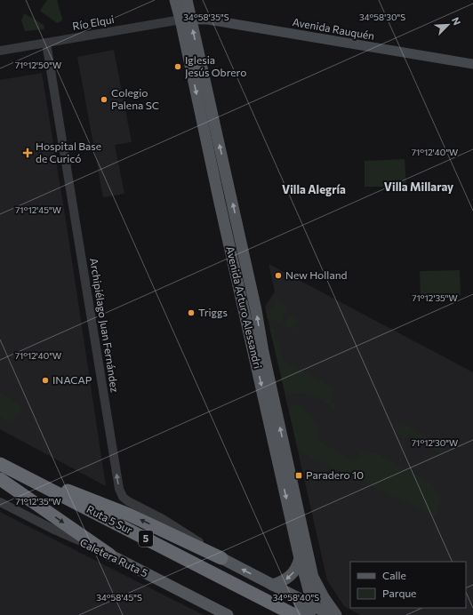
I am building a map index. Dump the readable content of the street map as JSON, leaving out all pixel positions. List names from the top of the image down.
{
  "streets": {
    "highway": ["Ruta 5 Sur", "5"],
    "main road": ["Avenida Rauquén", "Avenida Arturo Alessandri", "Caletera Ruta 5"],
    "street": ["Río Elqui", "Archipiélago Juan Fernández"]
  },
  "crossings": [
    ["Río Elqui", "Avenida Rauquén"],
    ["Río Elqui", "Avenida Arturo Alessandri"],
    ["Río Elqui", "Archipiélago Juan Fernández"],
    ["Avenida Rauquén", "Avenida Arturo Alessandri"]
  ],
  "one_way": ["Archipiélago Juan Fernández"],
  "districts": ["Villa Millaray", "Villa Alegría"],
  "places": {
    "other": [
      "Iglesia Jesús Obrero",
      "Colegio Palena SC",
      "New Holland",
      "Triggs",
      "INACAP"
    ],
    "health": ["Hospital Base de Curicó"],
    "transit": ["Paradero 10"]
  },
  "legend": ["Calle", "Parque"],
  "north": "top right",
  "coordinates": [
    "34°58'35\"S",
    "34°58'30\"S",
    "71°12'50\"W",
    "71°12'40\"W",
    "71°12'45\"W",
    "71°12'35\"W",
    "71°12'30\"W",
    "34°58'45\"S",
    "34°58'40\"S"
  ]
}
